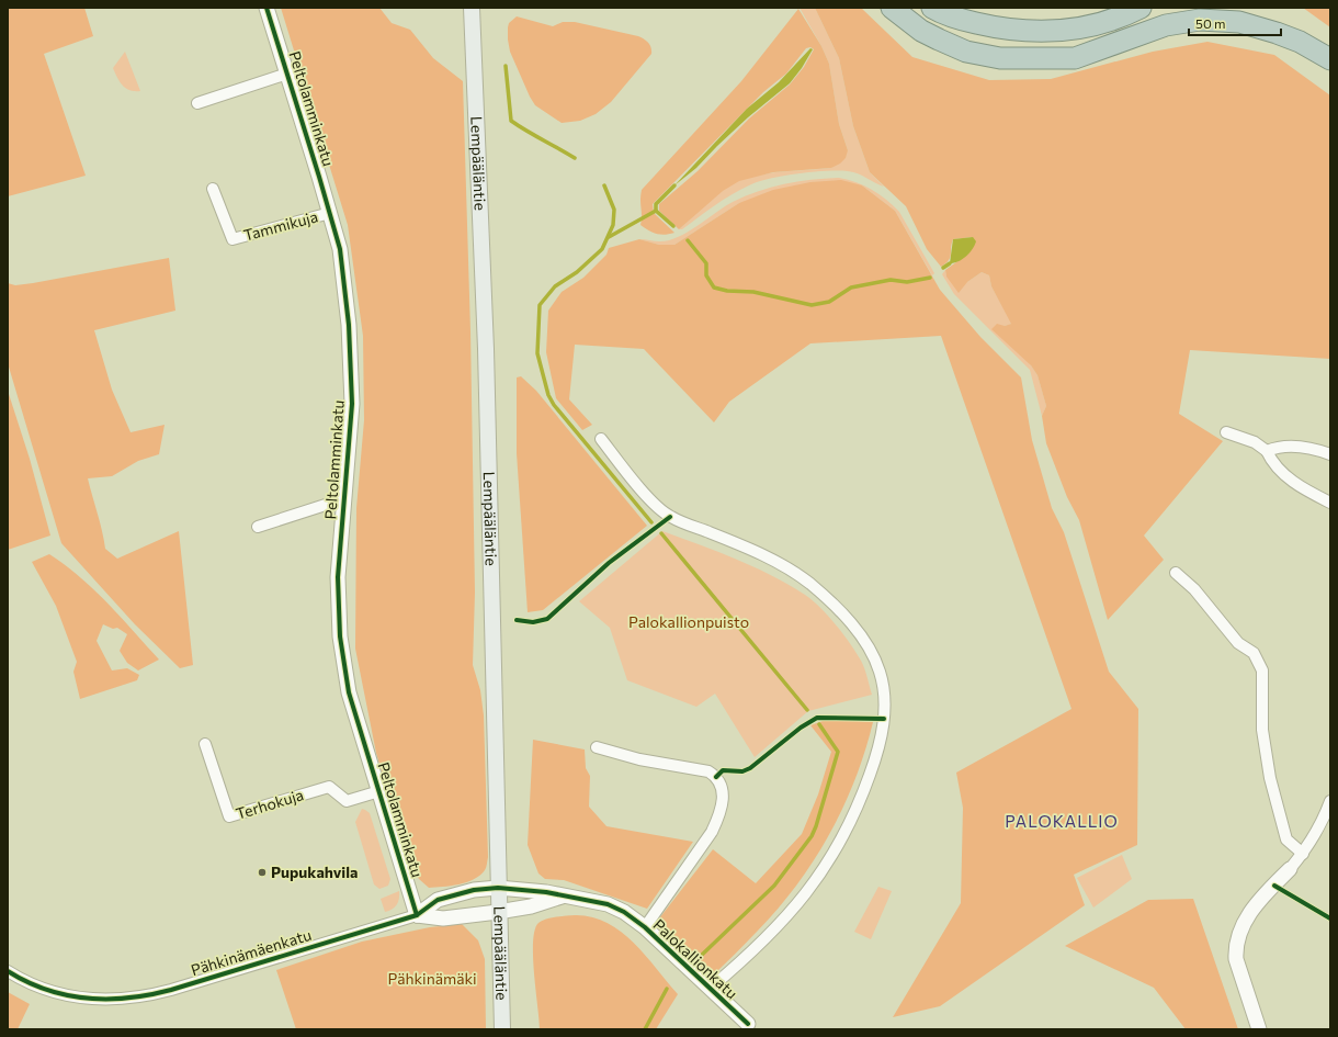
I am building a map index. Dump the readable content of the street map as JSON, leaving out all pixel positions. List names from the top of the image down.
{
  "streets": {
    "main road": ["Lempääläntie"],
    "street": [
      "Peltolamminkatu",
      "Tammikuja",
      "Terhokuja",
      "Pähkinämäenkatu",
      "Palokallionkatu"
    ]
  },
  "crossings": [
    ["Peltolamminkatu", "Tammikuja"],
    ["Peltolamminkatu", "Terhokuja"],
    ["Peltolamminkatu", "Pähkinämäenkatu"],
    ["Lempääläntie", "Pähkinämäenkatu"],
    ["Lempääläntie", "Palokallionkatu"],
    ["Pähkinämäenkatu", "Palokallionkatu"]
  ],
  "districts": ["PALOKALLIO"],
  "parks": ["Palokallionpuisto", "Pähkinämäki"],
  "places": ["Pupukahvila"],
  "scale_bar": "50 m"
}
